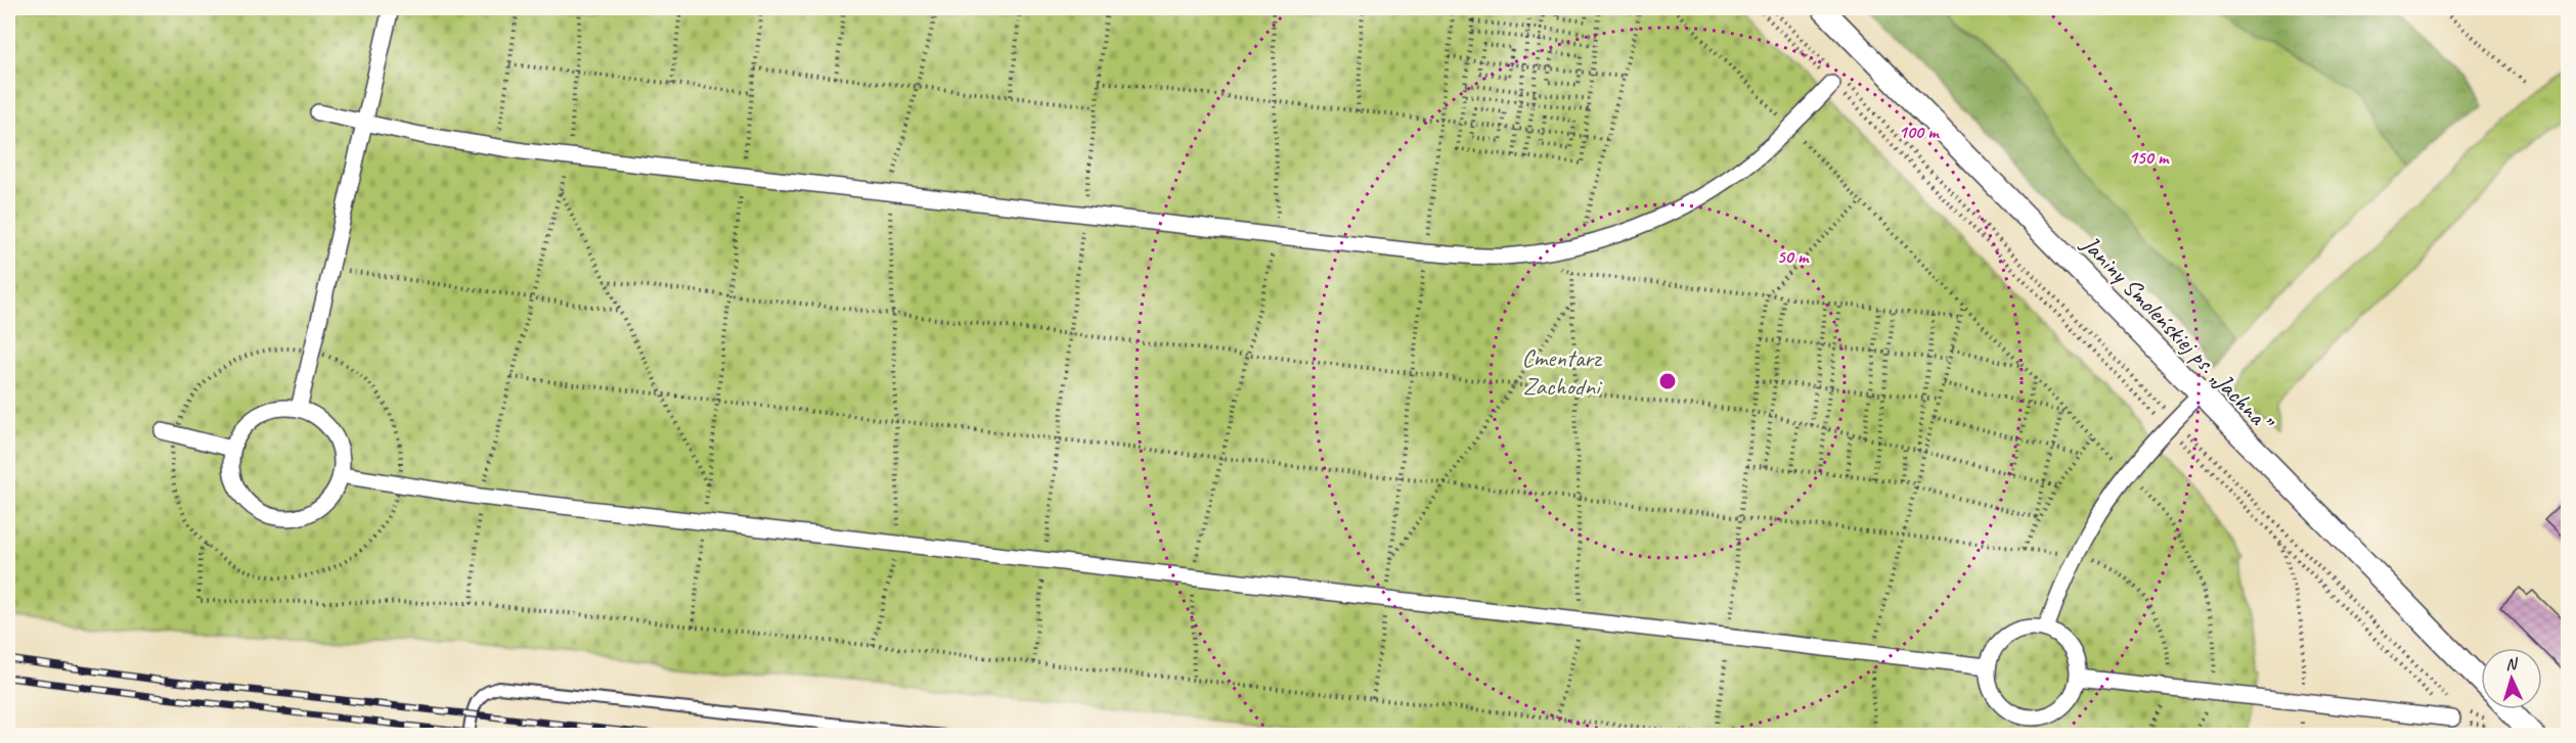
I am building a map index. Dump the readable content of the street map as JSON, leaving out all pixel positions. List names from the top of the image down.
{
  "streets": {
    "street": ["Janiny Smoleńskiej ps. „Jachna”"]
  },
  "parks": ["Cmentarz Zachodni"],
  "north": "top",
  "rings": ["100 m", "150 m", "50 m"]
}
